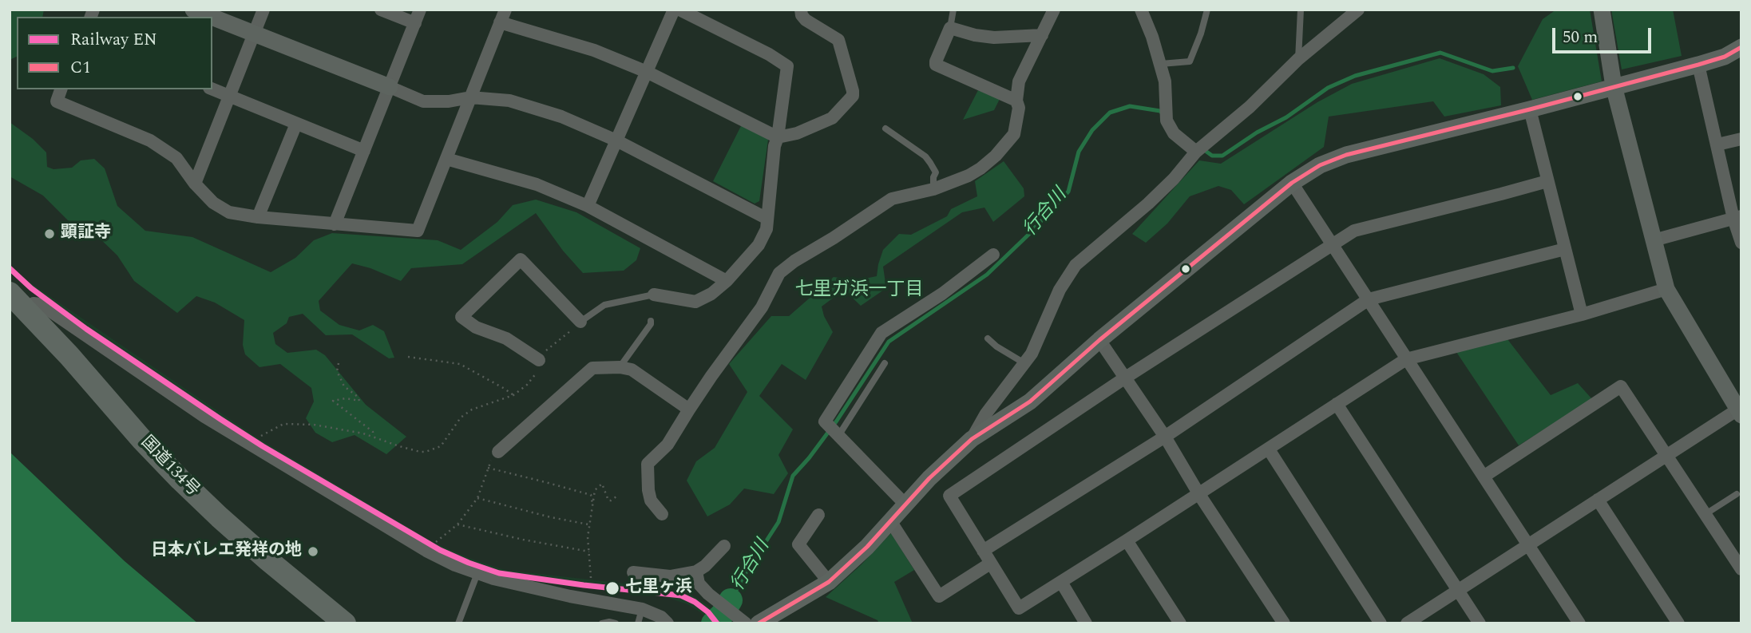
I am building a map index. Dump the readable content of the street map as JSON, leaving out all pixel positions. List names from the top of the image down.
{
  "streets": {
    "highway": ["国道134号"]
  },
  "districts": ["七里ガ浜一丁目"],
  "water": ["行合川"],
  "places": ["顕証寺", "日本バレエ発祥の地", "七里ヶ浜"],
  "lines": ["transit line C1", "rail line EN"],
  "legend": ["Railway EN", "C1"],
  "scale_bar": "50 m"
}
